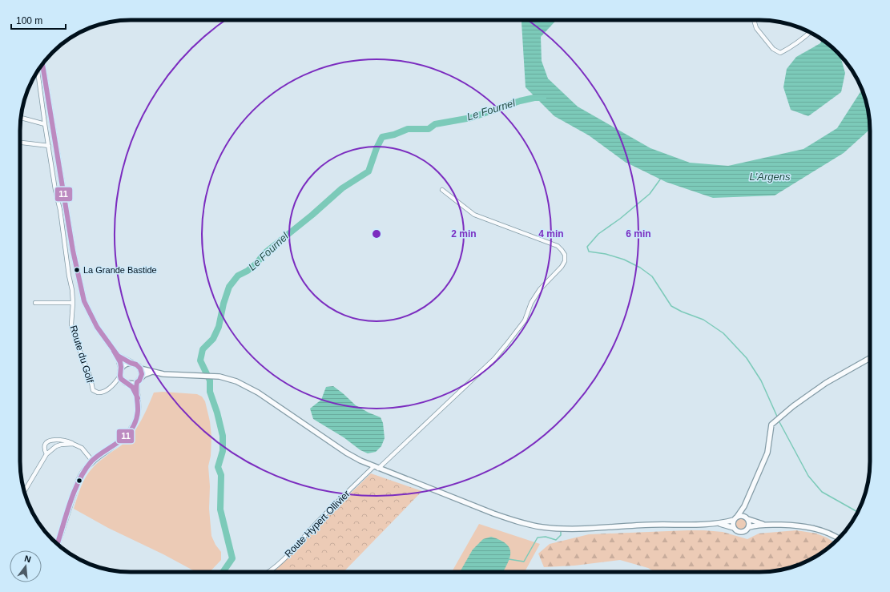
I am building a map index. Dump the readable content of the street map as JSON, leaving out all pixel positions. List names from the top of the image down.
{
  "streets": {
    "street": ["Route du Golf", "Route Hypert Ollivier"]
  },
  "water": ["Le Fournel", "L'Argens"],
  "places": ["La Grande Bastide"],
  "lines": ["transit line 11"],
  "scale_bar": "100 m",
  "north": "top",
  "rings": ["2 min", "4 min", "6 min"]
}
